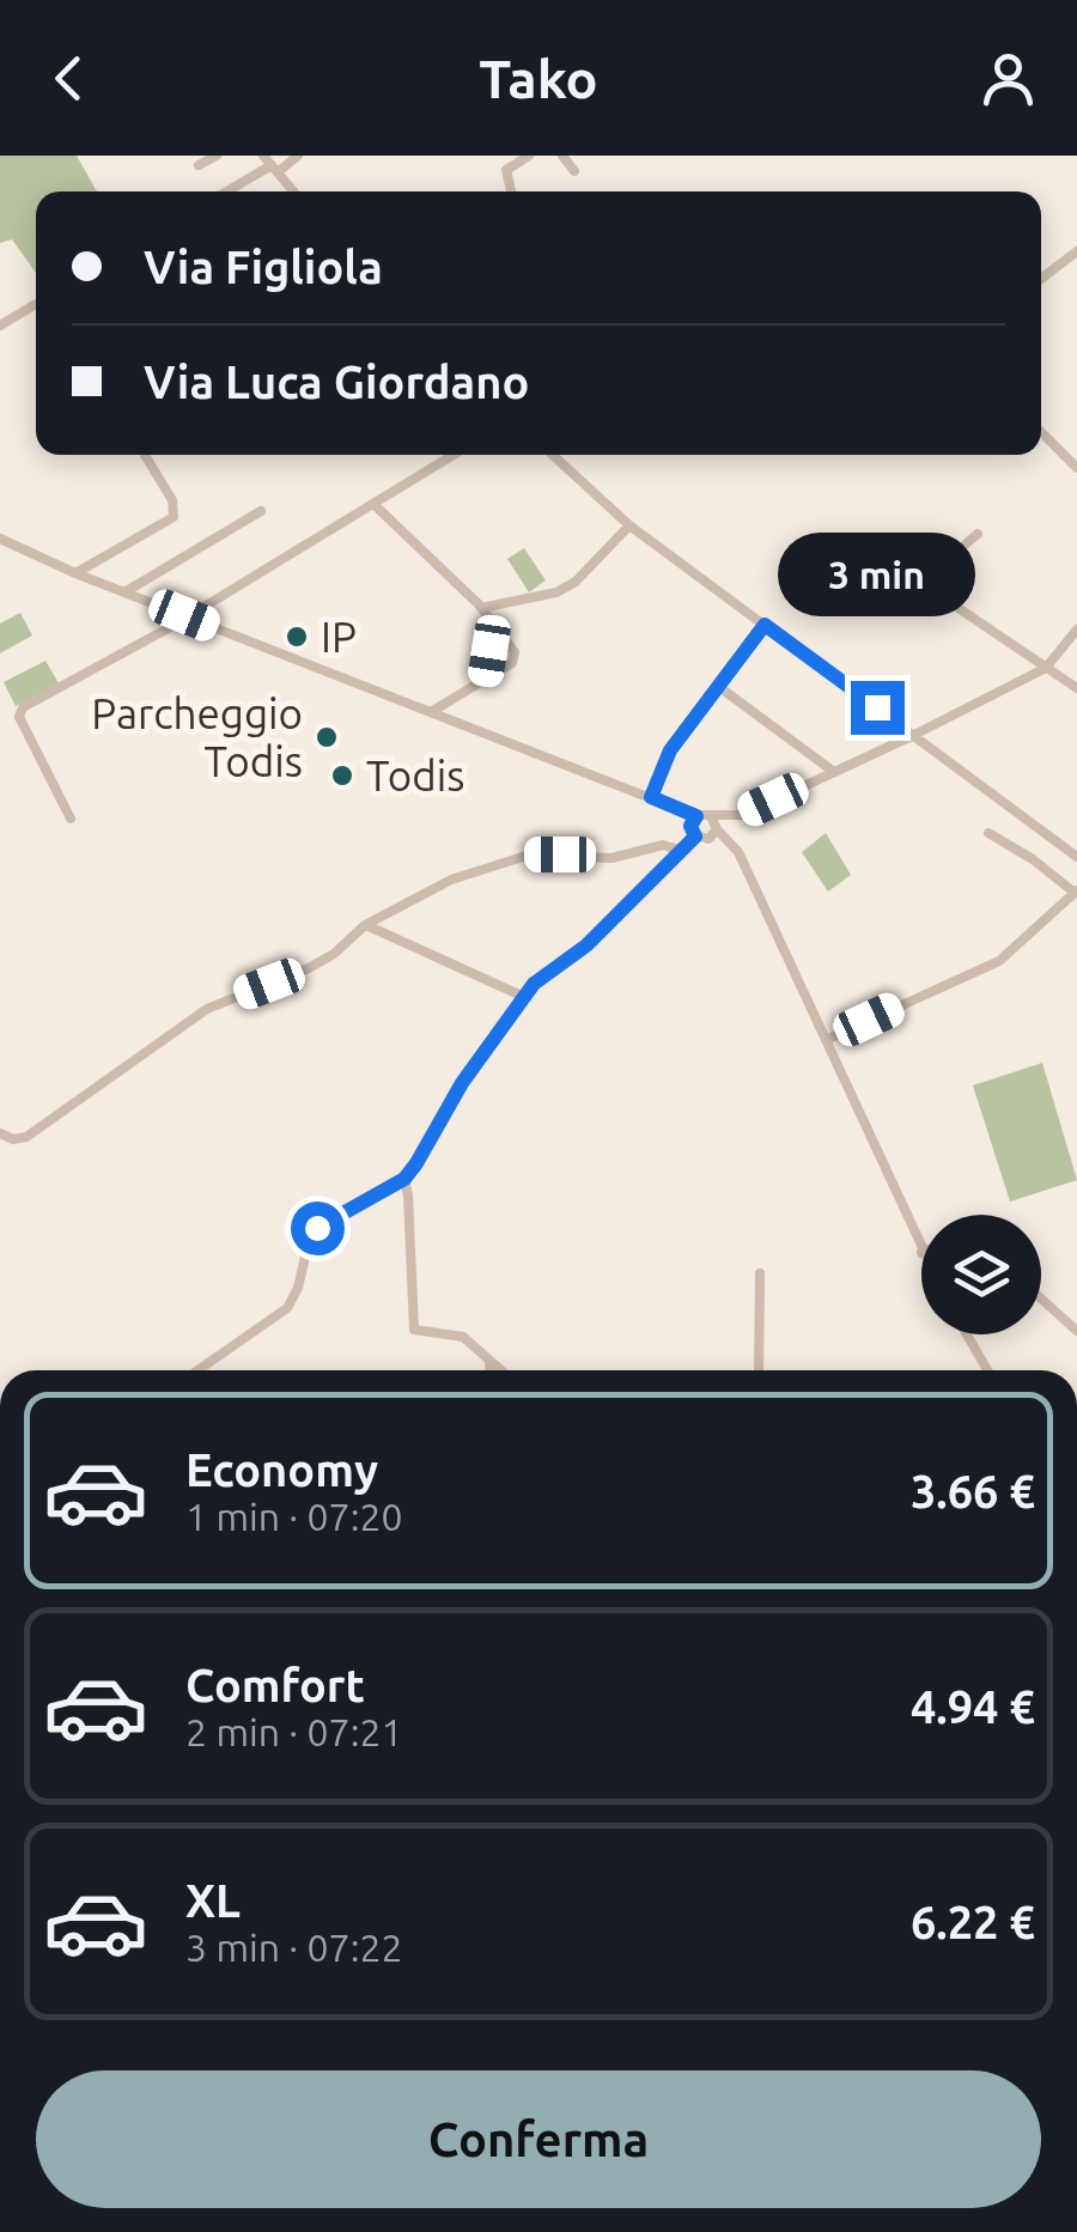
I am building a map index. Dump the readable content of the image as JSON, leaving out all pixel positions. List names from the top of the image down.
{
  "places": ["IP", "Parcheggio Todis", "Todis"],
  "page": {
    "header": "Tako",
    "banner": ["Via Figliola", "Via Luca Giordano"],
    "bubble": "3 min",
    "list": [
      {
        "name": "Economy",
        "note": "1 min · 07:20",
        "value": "3.66 €"
      },
      {
        "name": "Comfort",
        "note": "2 min · 07:21",
        "value": "4.94 €"
      },
      {
        "name": "XL",
        "note": "3 min · 07:22",
        "value": "6.22 €"
      }
    ],
    "buttons": "Conferma"
  }
}
